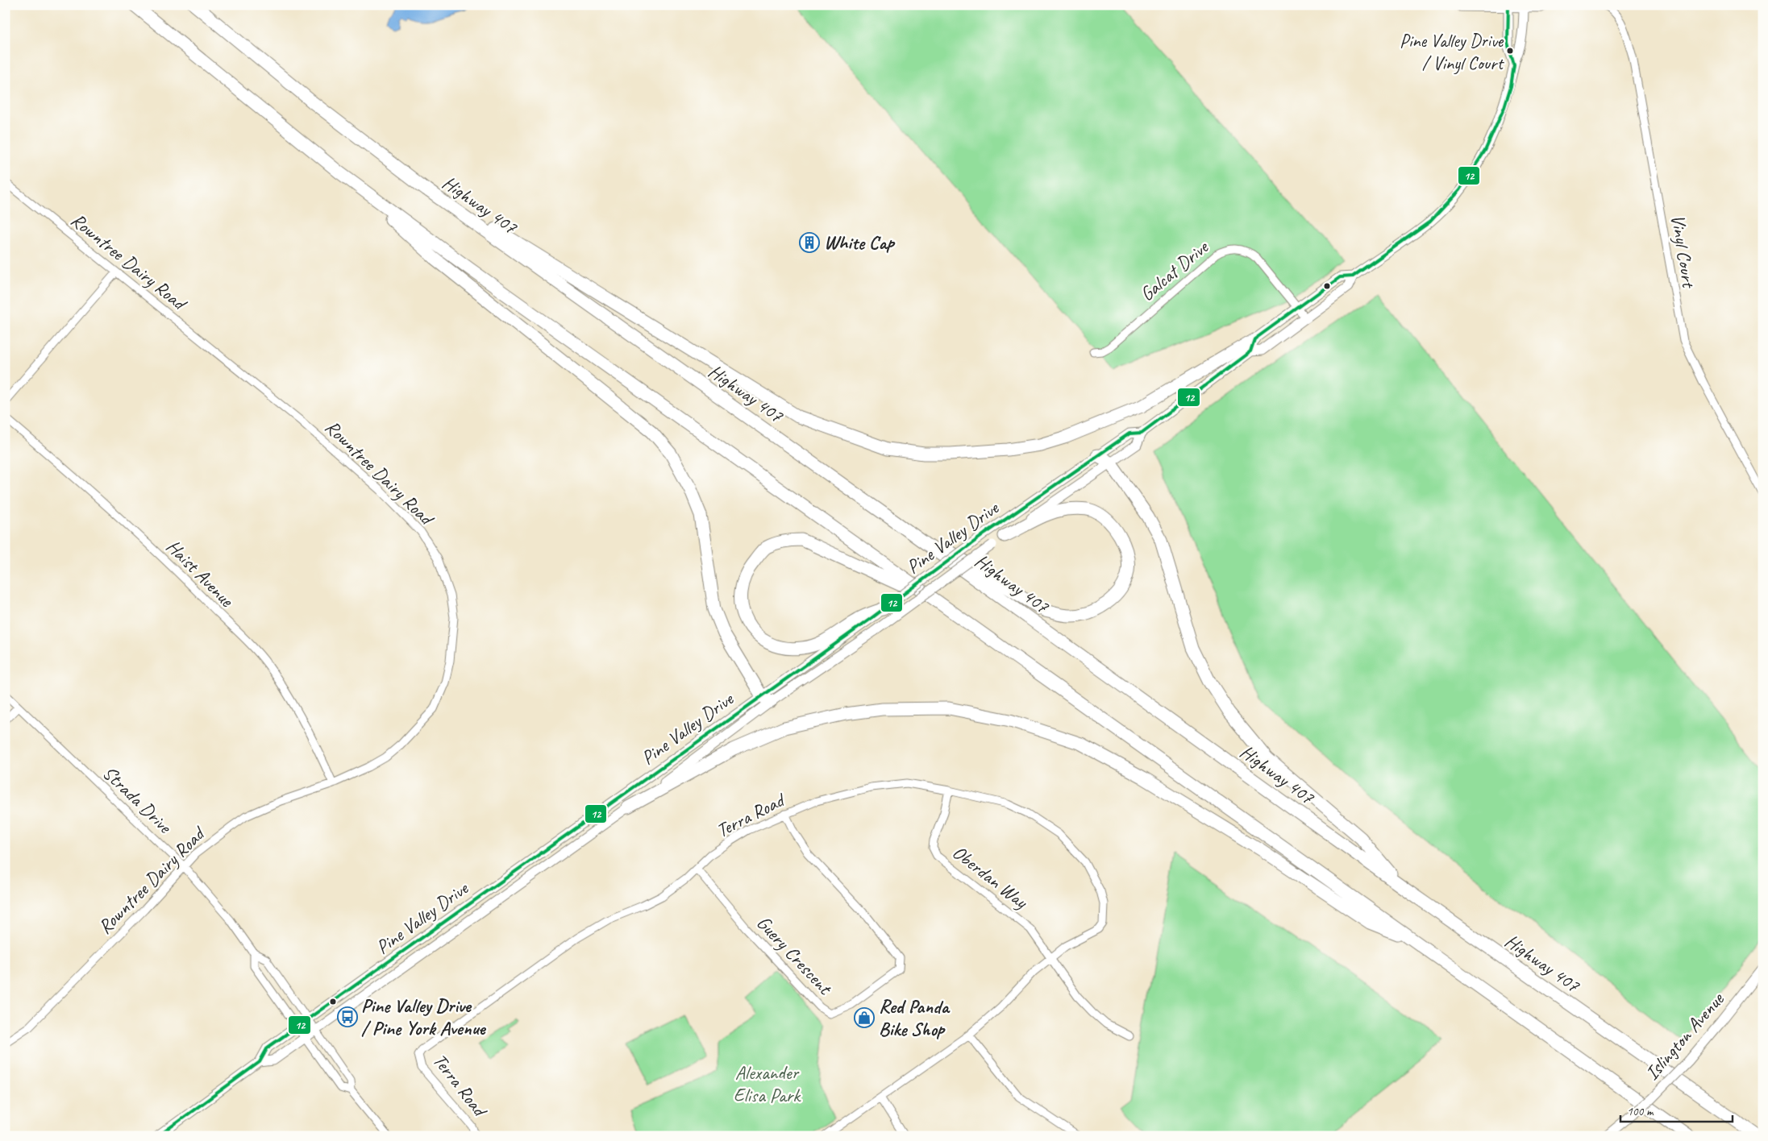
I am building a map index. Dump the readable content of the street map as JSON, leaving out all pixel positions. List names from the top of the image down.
{
  "streets": {
    "highway": ["Highway 407"],
    "main road": ["Pine Valley Drive", "Islington Avenue"],
    "street": [
      "Vinyl Court",
      "Rowntree Dairy Road",
      "Galcat Drive",
      "Haist Avenue",
      "Strada Drive",
      "Terra Road",
      "Oberdan Way",
      "Guery Crescent"
    ]
  },
  "crossings": [
    ["Rowntree Dairy Road", "Haist Avenue"],
    ["Rowntree Dairy Road", "Strada Drive"],
    ["Galcat Drive", "Pine Valley Drive"],
    ["Pine Valley Drive", "Strada Drive"],
    ["Terra Road", "Oberdan Way"],
    ["Terra Road", "Guery Crescent"]
  ],
  "parks": ["Alexander Elisa Park"],
  "places": {
    "other": ["Pine Valley Drive / Vinyl Court"],
    "building": ["White Cap"],
    "bus stop": ["Pine Valley Drive / Pine York Avenue"],
    "shop": ["Red Panda Bike Shop"]
  },
  "lines": ["transit line 12"],
  "scale_bar": "100 m"
}
